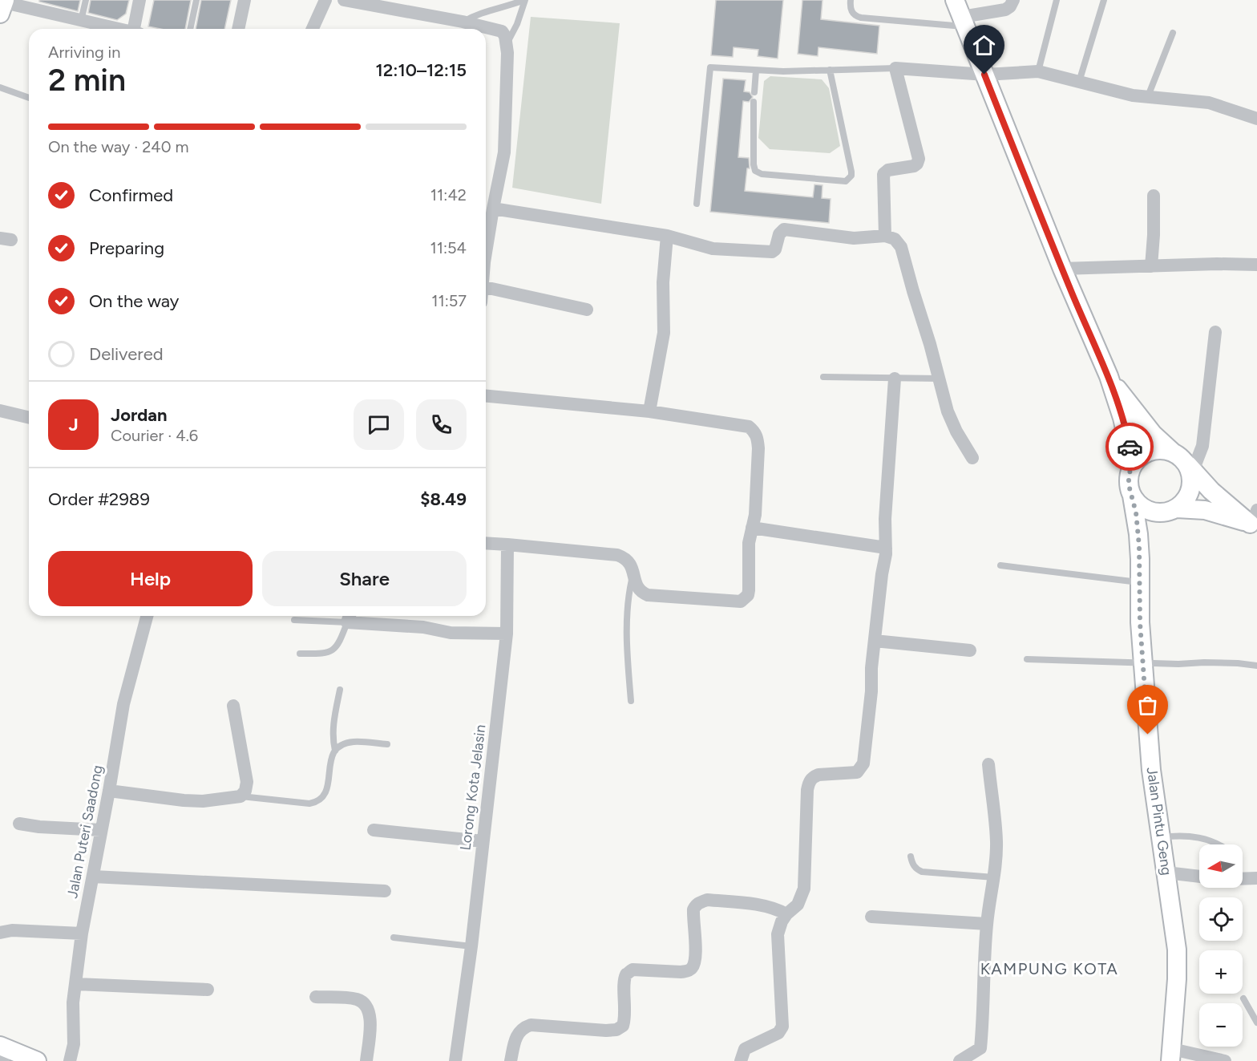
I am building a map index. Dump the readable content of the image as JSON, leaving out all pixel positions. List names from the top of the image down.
{
  "streets": {
    "main road": ["Jalan Pintu Geng"],
    "street": ["Lorong Kota Jelasin", "Jalan Puteri Saadong"]
  },
  "districts": ["KAMPUNG KOTA"],
  "north": "left",
  "page": {
    "heading": ["2 min", "Arriving in", "12:10–12:15"],
    "panel": [
      "Jordan",
      "Courier · 4.6",
      "Order #2989",
      "$8.49"
    ],
    "bar": "On the way · 240 m",
    "list": [
      ["Confirmed", "11:42"],
      ["Preparing", "11:54"],
      ["On the way", "11:57"],
      "Delivered"
    ],
    "round": "J",
    "buttons": ["Help", "Share"],
    "map_buttons": ["+", "−"]
  }
}
